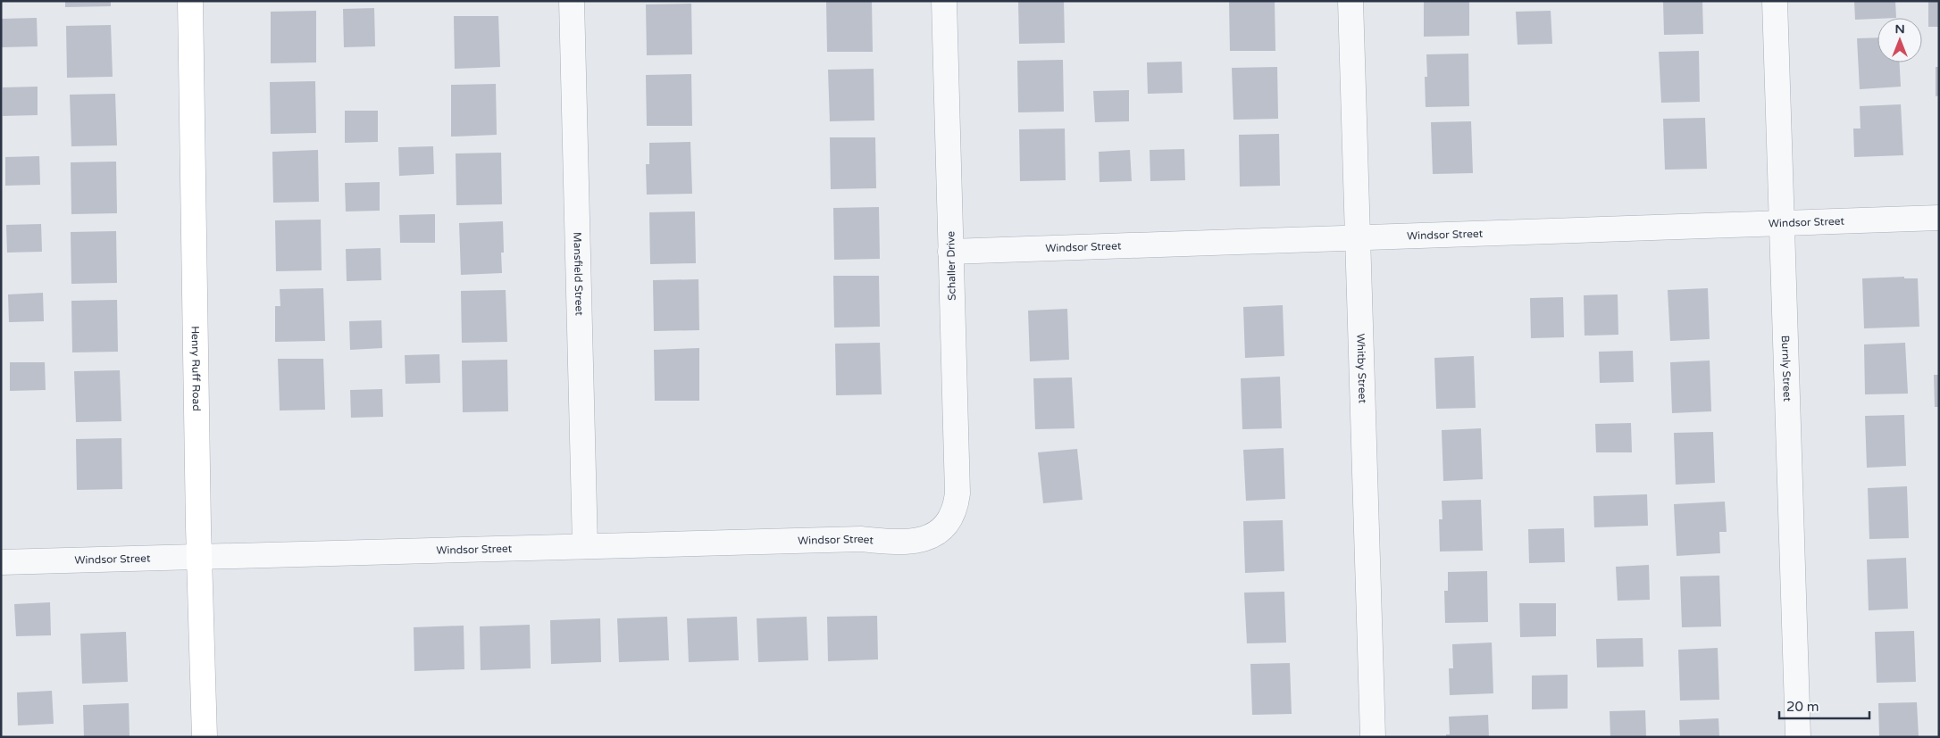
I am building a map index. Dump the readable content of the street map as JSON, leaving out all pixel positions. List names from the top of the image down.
{
  "streets": {
    "street": [
      "Windsor Street",
      "Schaller Drive",
      "Mansfield Street",
      "Whitby Street",
      "Henry Ruff Road",
      "Burnly Street"
    ]
  },
  "crossings": [
    ["Windsor Street", "Schaller Drive"],
    ["Windsor Street", "Mansfield Street"],
    ["Windsor Street", "Whitby Street"],
    ["Windsor Street", "Henry Ruff Road"],
    ["Windsor Street", "Burnly Street"]
  ],
  "scale_bar": "20 m",
  "north": "top"
}
